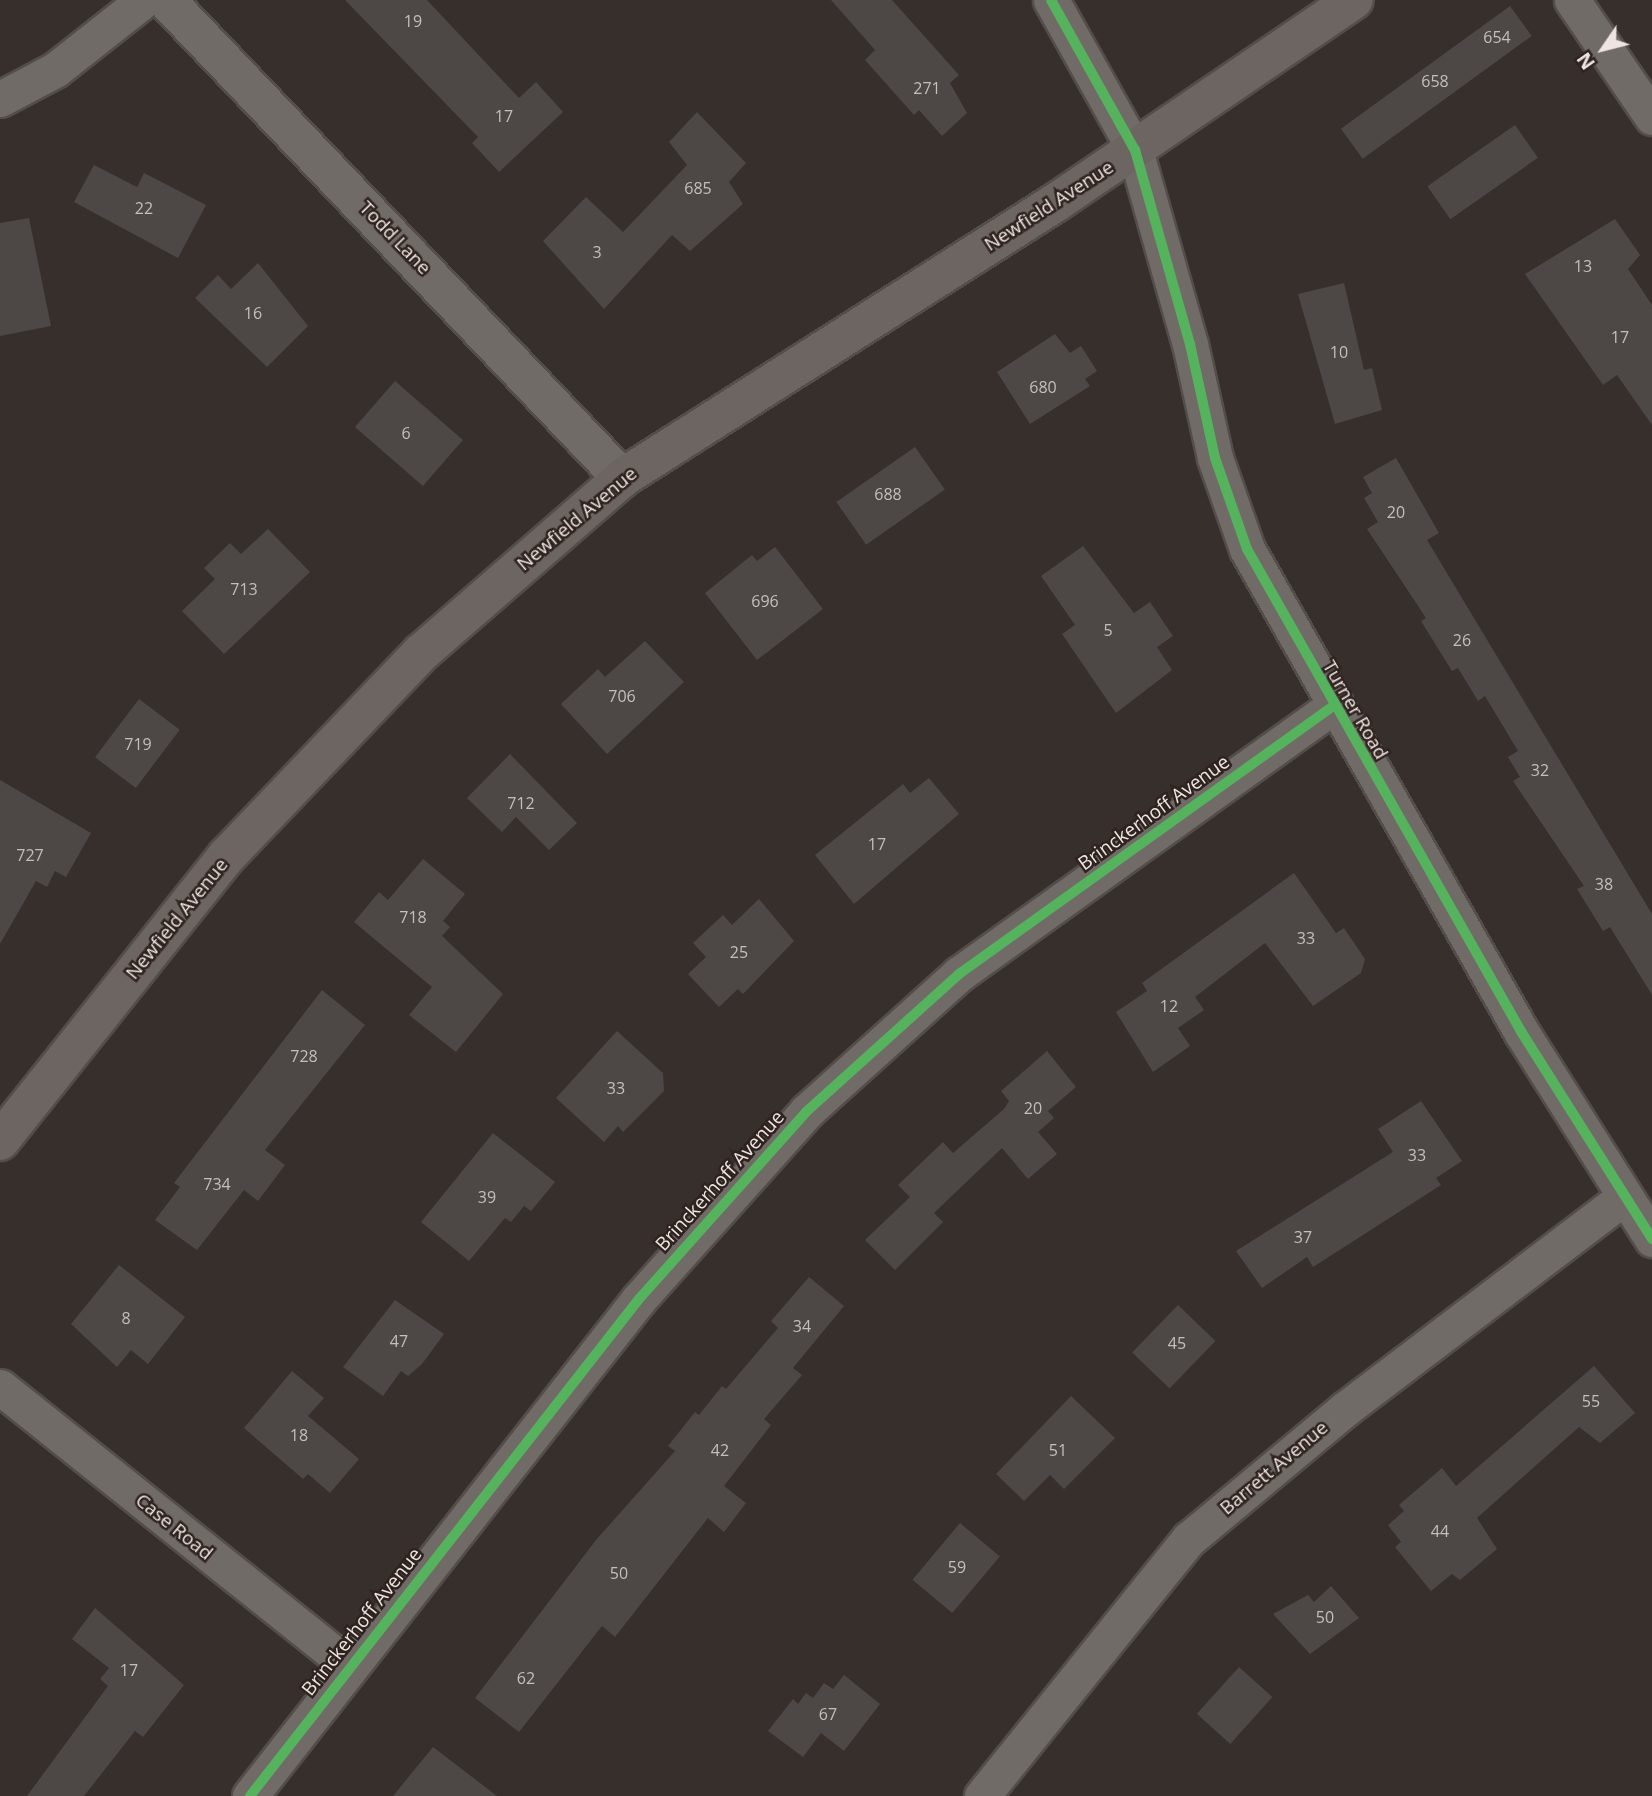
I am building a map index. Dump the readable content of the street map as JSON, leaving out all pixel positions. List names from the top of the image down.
{
  "streets": {
    "main road": ["Newfield Avenue"],
    "street": [
      "Todd Lane",
      "Turner Road",
      "Brinckerhoff Avenue",
      "Barrett Avenue",
      "Case Road"
    ]
  },
  "crossings": [
    ["Newfield Avenue", "Todd Lane"],
    ["Newfield Avenue", "Turner Road"],
    ["Turner Road", "Brinckerhoff Avenue"],
    ["Turner Road", "Barrett Avenue"],
    ["Brinckerhoff Avenue", "Case Road"]
  ],
  "house_numbers": [
    "19",
    "654",
    "658",
    "271",
    "17",
    "685",
    "22",
    "3",
    "13",
    "16",
    "17",
    "10",
    "680",
    "6",
    "688",
    "20",
    "713",
    "696",
    "5",
    "26",
    "706",
    "719",
    "32",
    "712",
    "17",
    "727",
    "38",
    "718",
    "33",
    "25",
    "12",
    "728",
    "33",
    "20",
    "33",
    "734",
    "39",
    "37",
    "8",
    "34",
    "47",
    "45",
    "55",
    "18",
    "42",
    "51",
    "44",
    "59",
    "50",
    "50",
    "17",
    "62",
    "67"
  ],
  "north": "bottom left"
}
